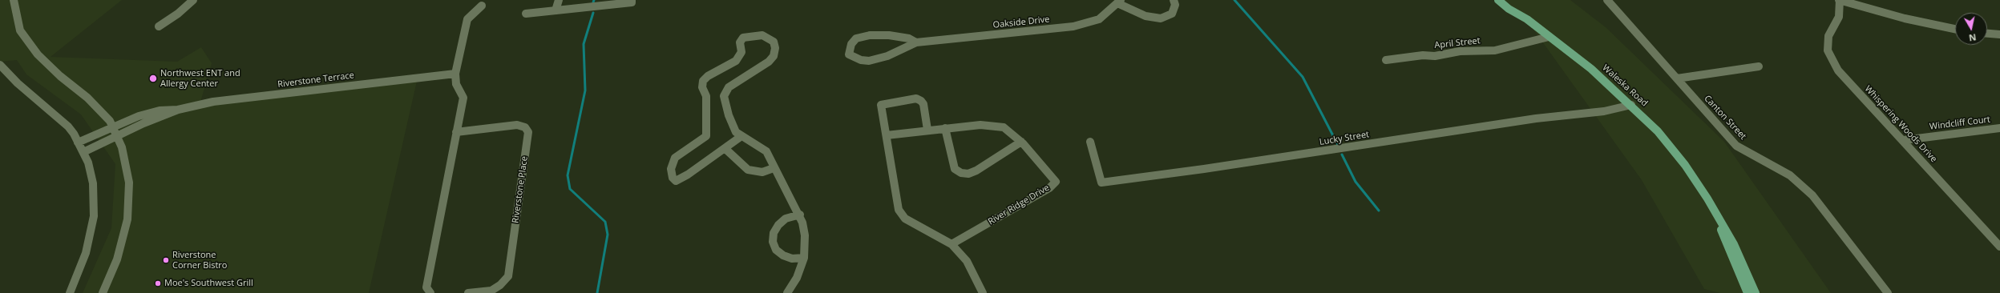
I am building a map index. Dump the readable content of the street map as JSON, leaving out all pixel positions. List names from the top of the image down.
{
  "streets": {
    "main road": ["Waleska Road"],
    "street": [
      "Oakside Drive",
      "April Street",
      "Riverstone Terrace",
      "Canton Street",
      "Windcliff Court",
      "Whispering Woods Drive",
      "Lucky Street",
      "Riverstone Place",
      "River Ridge Drive"
    ]
  },
  "crossings": [
    ["April Street", "Waleska Road"],
    ["Waleska Road", "Lucky Street"],
    ["Windcliff Court", "Whispering Woods Drive"]
  ],
  "places": ["Northwest ENT and Allergy Center", "Riverstone Corner Bistro", "Moe's Southwest Grill"],
  "north": "bottom"
}
